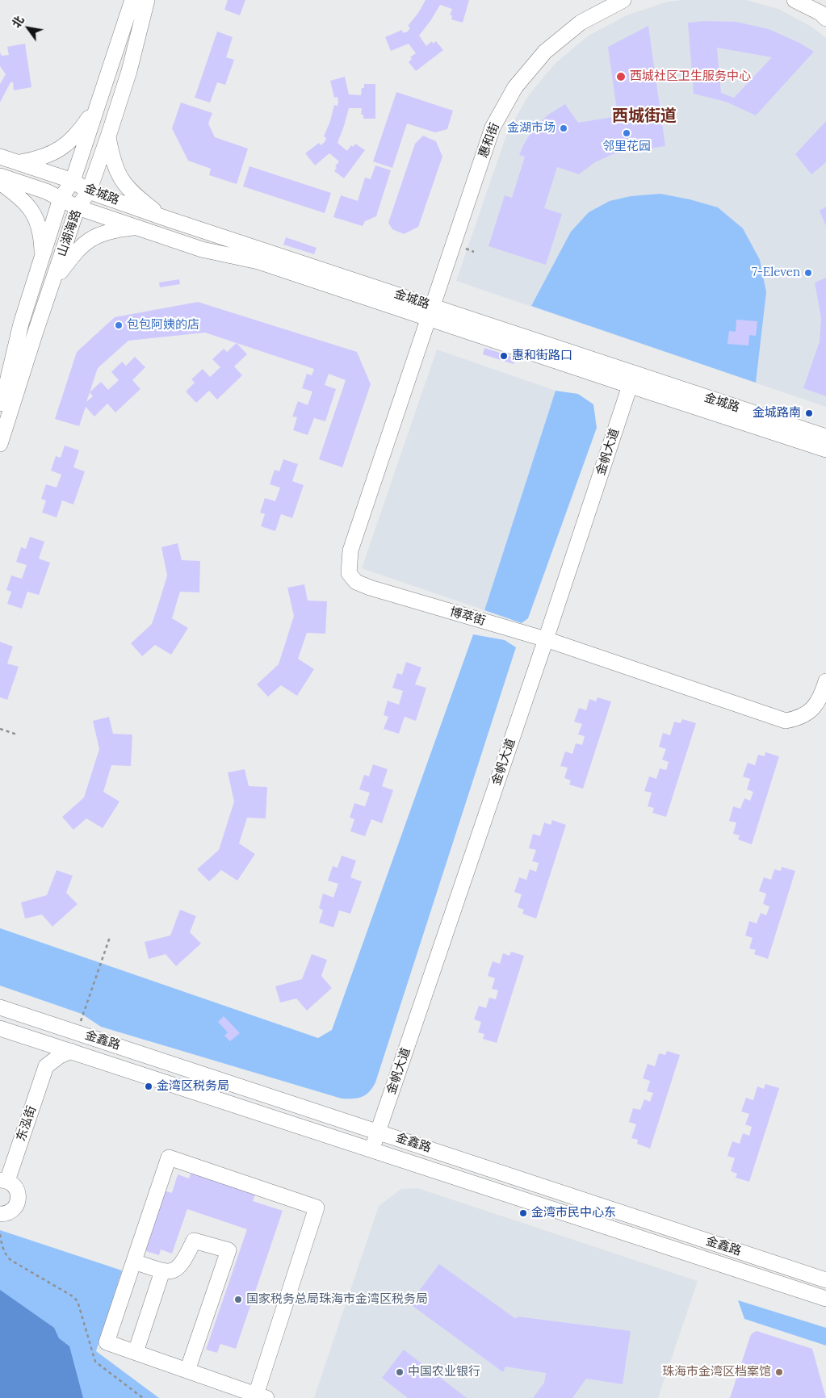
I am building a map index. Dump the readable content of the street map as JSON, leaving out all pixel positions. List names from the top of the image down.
{
  "streets": {
    "street": [
      "惠和街",
      "金城路",
      "山湖海路",
      "金帆大道",
      "博萃街",
      "金鑫路",
      "东泓街"
    ]
  },
  "crossings": [
    ["惠和街", "金城路"],
    ["惠和街", "博萃街"],
    ["金城路", "山湖海路"],
    ["金城路", "金帆大道"],
    ["金城路", "博萃街"],
    ["金帆大道", "博萃街"],
    ["金帆大道", "金鑫路"]
  ],
  "districts": ["西城街道"],
  "places": [
    "西城社区卫生服务中心",
    "金湖市场",
    "邻里花园",
    "7-Eleven",
    "包包阿姨的店",
    "惠和街路口",
    "金城路南",
    "金湾区税务局",
    "金湾市民中心东",
    "国家税务总局珠海市金湾区税务局",
    "中国农业银行",
    "珠海市金湾区档案馆"
  ],
  "north": "top left"
}
